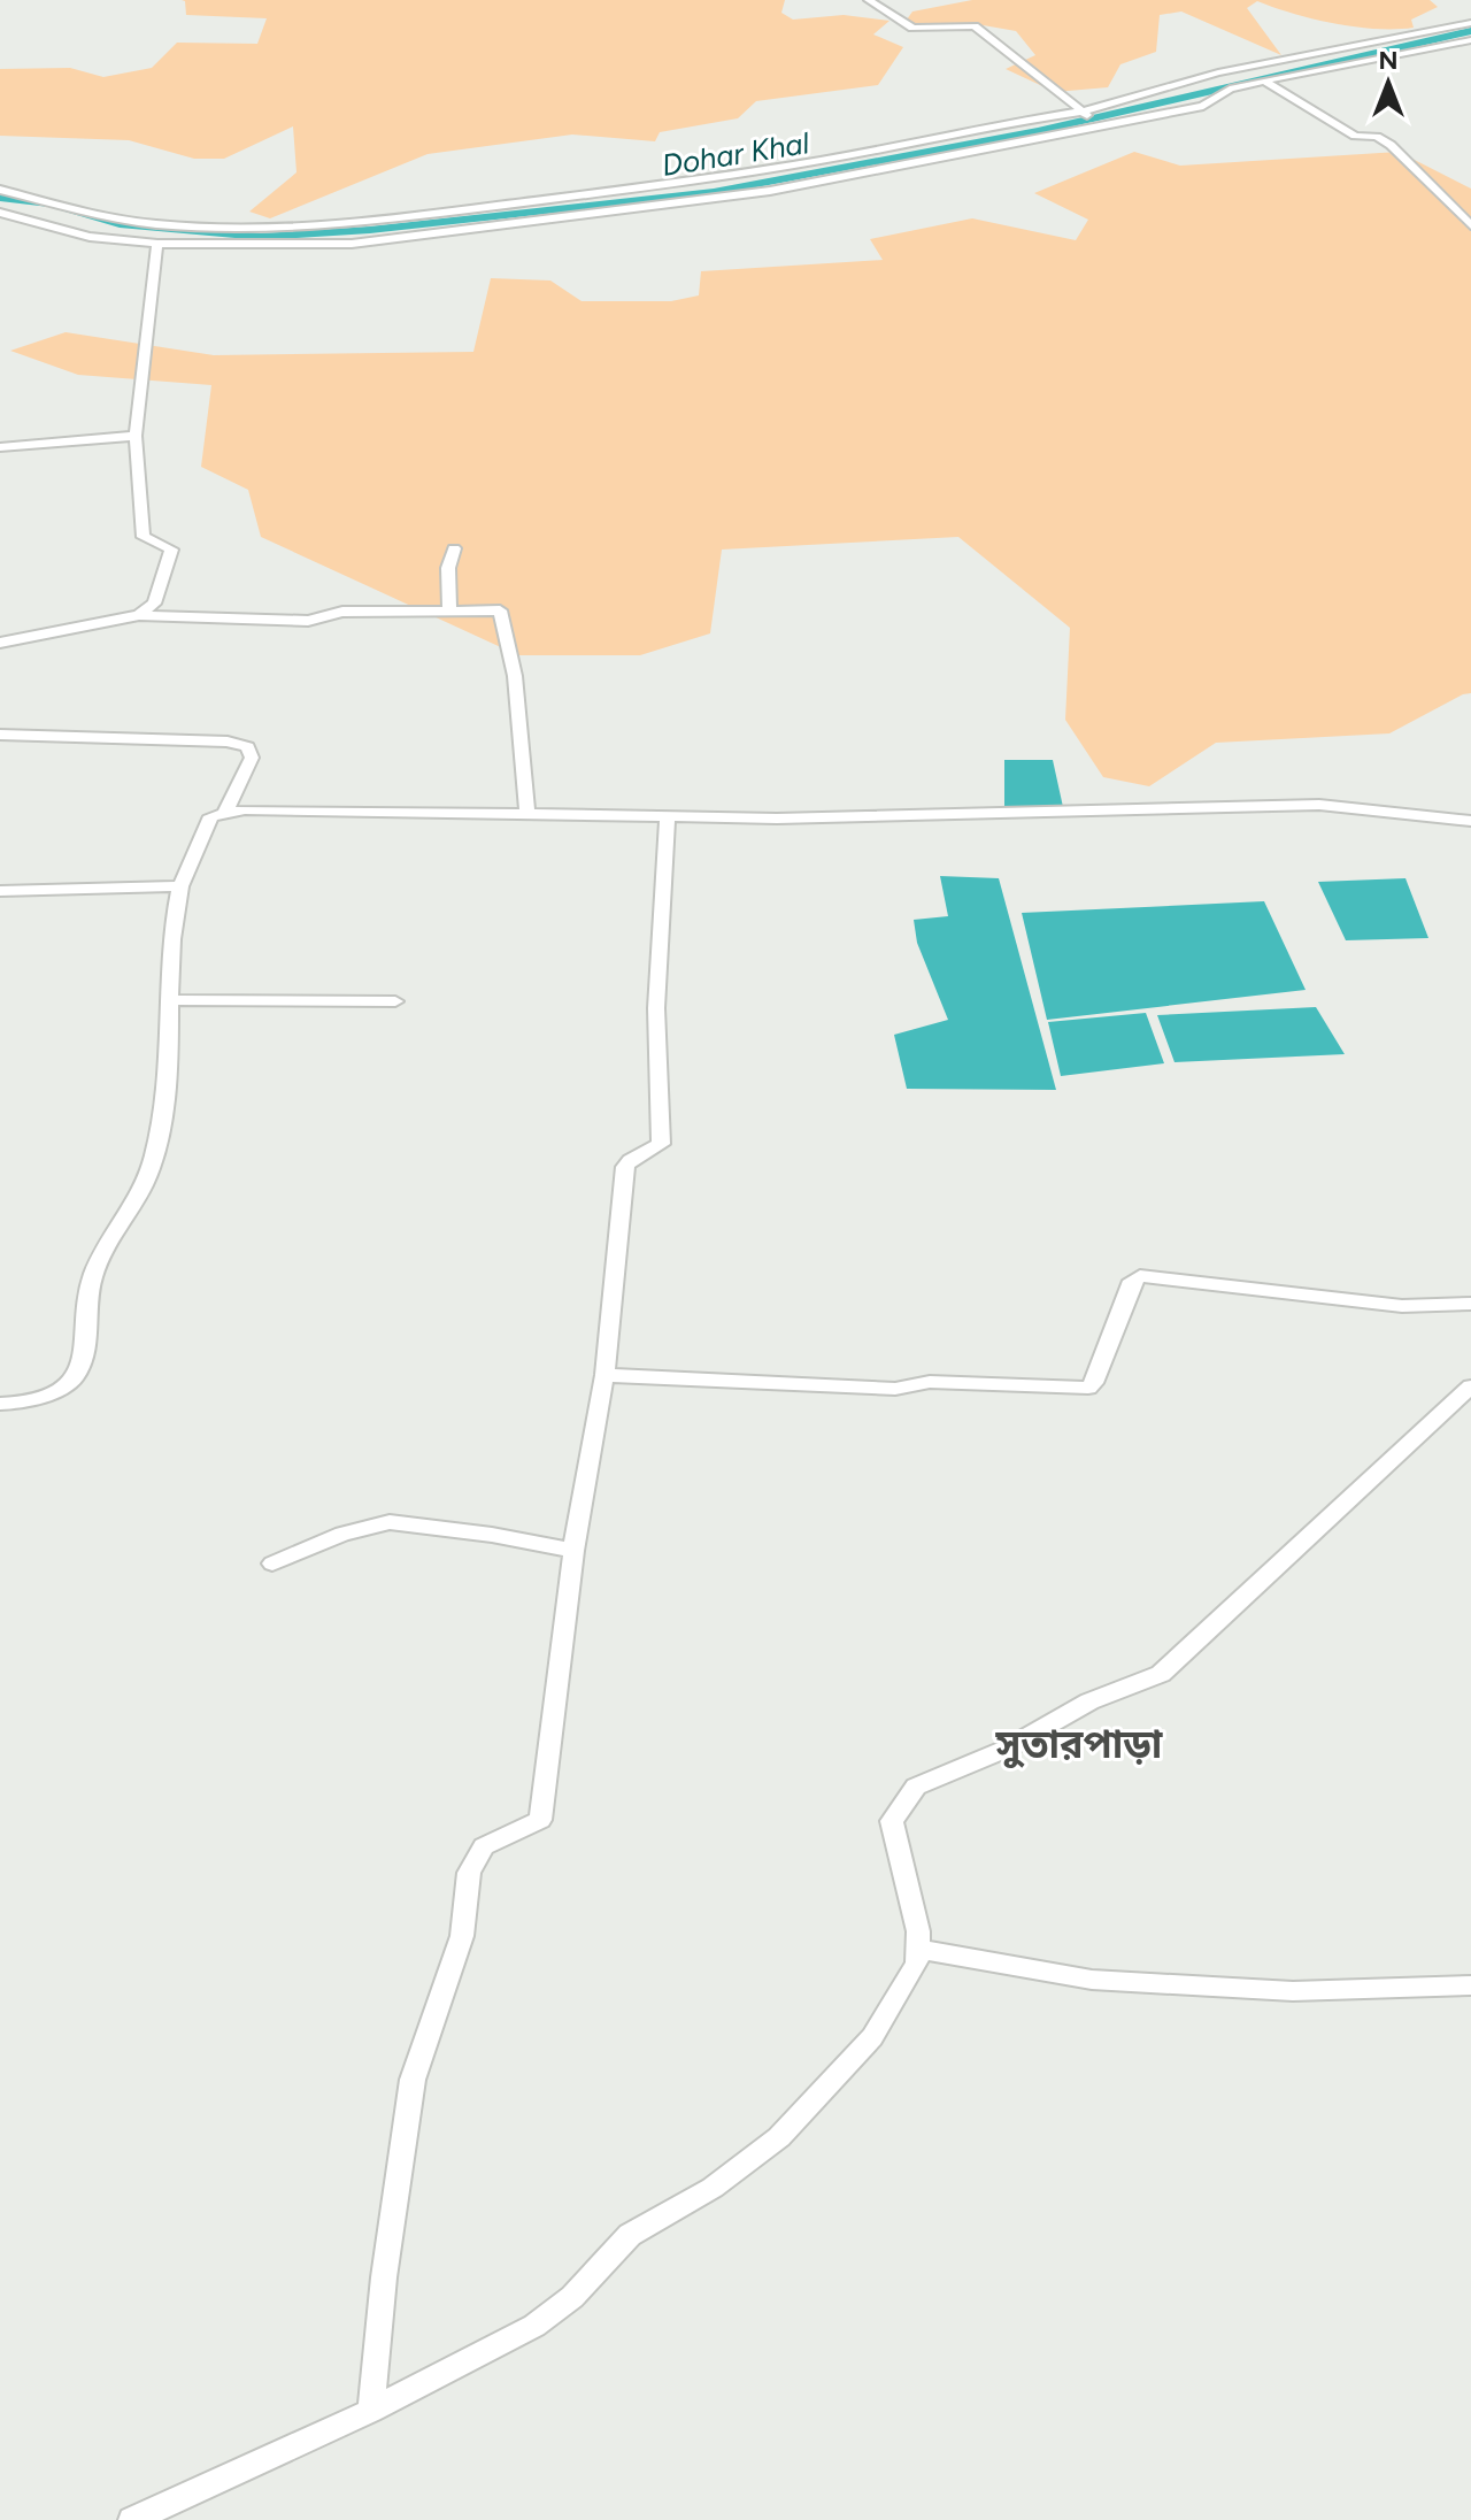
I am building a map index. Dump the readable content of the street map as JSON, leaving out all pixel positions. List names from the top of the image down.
{
  "districts": ["সুতারপাড়া"],
  "water": ["Dohar Khal"],
  "north": "top"
}
